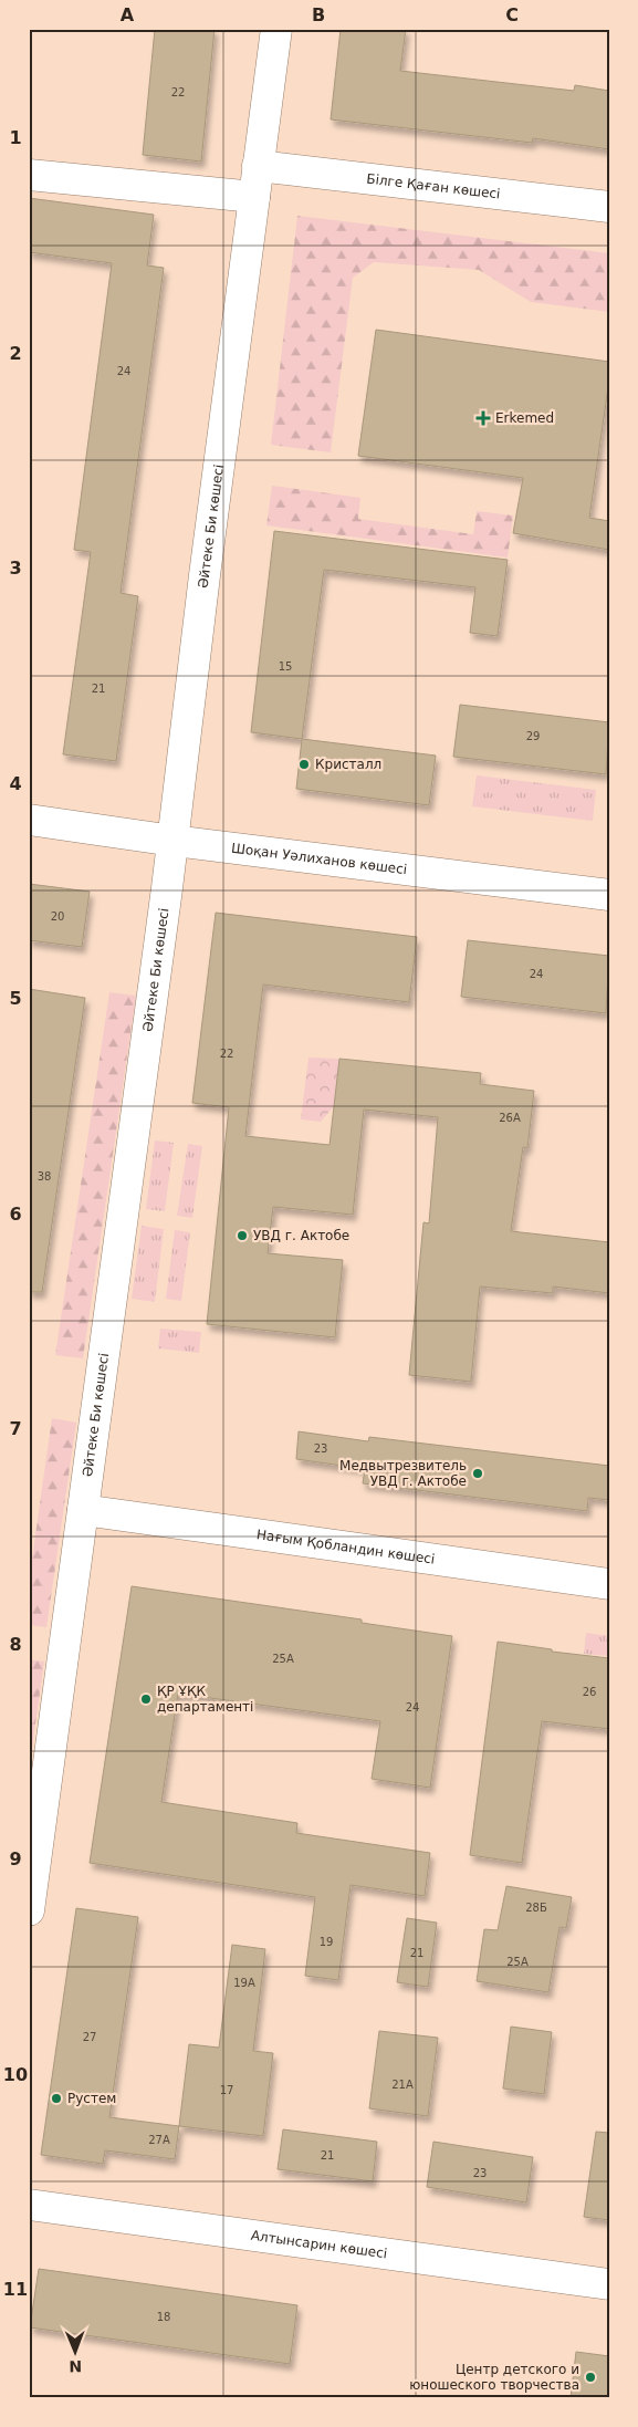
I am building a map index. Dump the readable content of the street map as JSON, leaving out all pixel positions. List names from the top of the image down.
{
  "streets": {
    "street": [
      "Білге Қаған көшесі",
      "Әйтеке Би көшесі",
      "Шоқан Уәлиханов көшесі",
      "Нағым Қобландин көшесі",
      "Алтынсарин көшесі"
    ]
  },
  "crossings": [
    ["Білге Қаған көшесі", "Әйтеке Би көшесі"],
    ["Әйтеке Би көшесі", "Шоқан Уәлиханов көшесі"],
    ["Әйтеке Би көшесі", "Нағым Қобландин көшесі"]
  ],
  "places": {
    "health": ["Erkemed"],
    "other": [
      "Кристалл",
      "УВД г. Актобе",
      "Медвытрезвитель УВД г. Актобе",
      "ҚР ҰҚК департаменті",
      "Рустем",
      "Центр детского и юношеского творчества"
    ]
  },
  "house_numbers": [
    "22",
    "24",
    "15",
    "21",
    "29",
    "20",
    "24",
    "22",
    "26А",
    "38",
    "23",
    "25А",
    "26",
    "24",
    "28Б",
    "19",
    "21",
    "25А",
    "19А",
    "27",
    "21А",
    "17",
    "27А",
    "21",
    "23",
    "18"
  ],
  "north": "bottom",
  "grid": {
    "columns": ["A", "B", "C"],
    "rows": [
      "1",
      "2",
      "3",
      "4",
      "5",
      "6",
      "7",
      "8",
      "9",
      "10",
      "11"
    ]
  }
}
